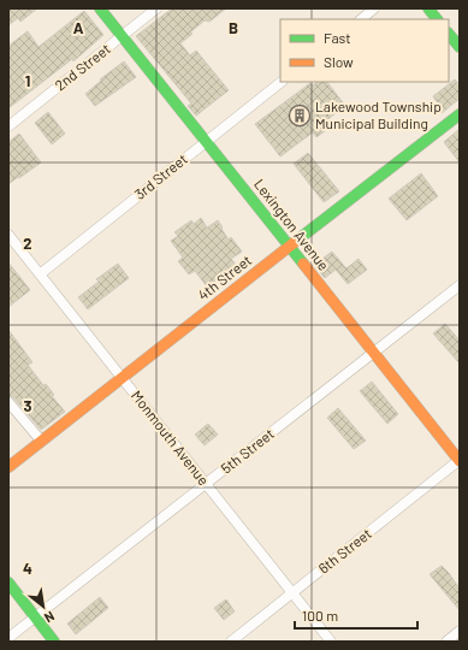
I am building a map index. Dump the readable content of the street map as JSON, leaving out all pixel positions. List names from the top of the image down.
{
  "streets": {
    "street": [
      "2nd Street",
      "3rd Street",
      "Lexington Avenue",
      "4th Street",
      "Monmouth Avenue",
      "5th Street",
      "6th Street"
    ]
  },
  "crossings": [
    ["2nd Street", "Lexington Avenue"],
    ["3rd Street", "Lexington Avenue"],
    ["3rd Street", "Monmouth Avenue"],
    ["Lexington Avenue", "4th Street"],
    ["Lexington Avenue", "5th Street"],
    ["Lexington Avenue", "6th Street"],
    ["4th Street", "Monmouth Avenue"],
    ["Monmouth Avenue", "5th Street"],
    ["Monmouth Avenue", "6th Street"]
  ],
  "places": {
    "building": ["Lakewood Township Municipal Building"]
  },
  "legend": ["Fast", "Slow"],
  "scale_bar": "100 m",
  "north": "bottom right",
  "grid": {
    "columns": ["A", "B"],
    "rows": [
      "1",
      "2",
      "3",
      "4"
    ]
  }
}
